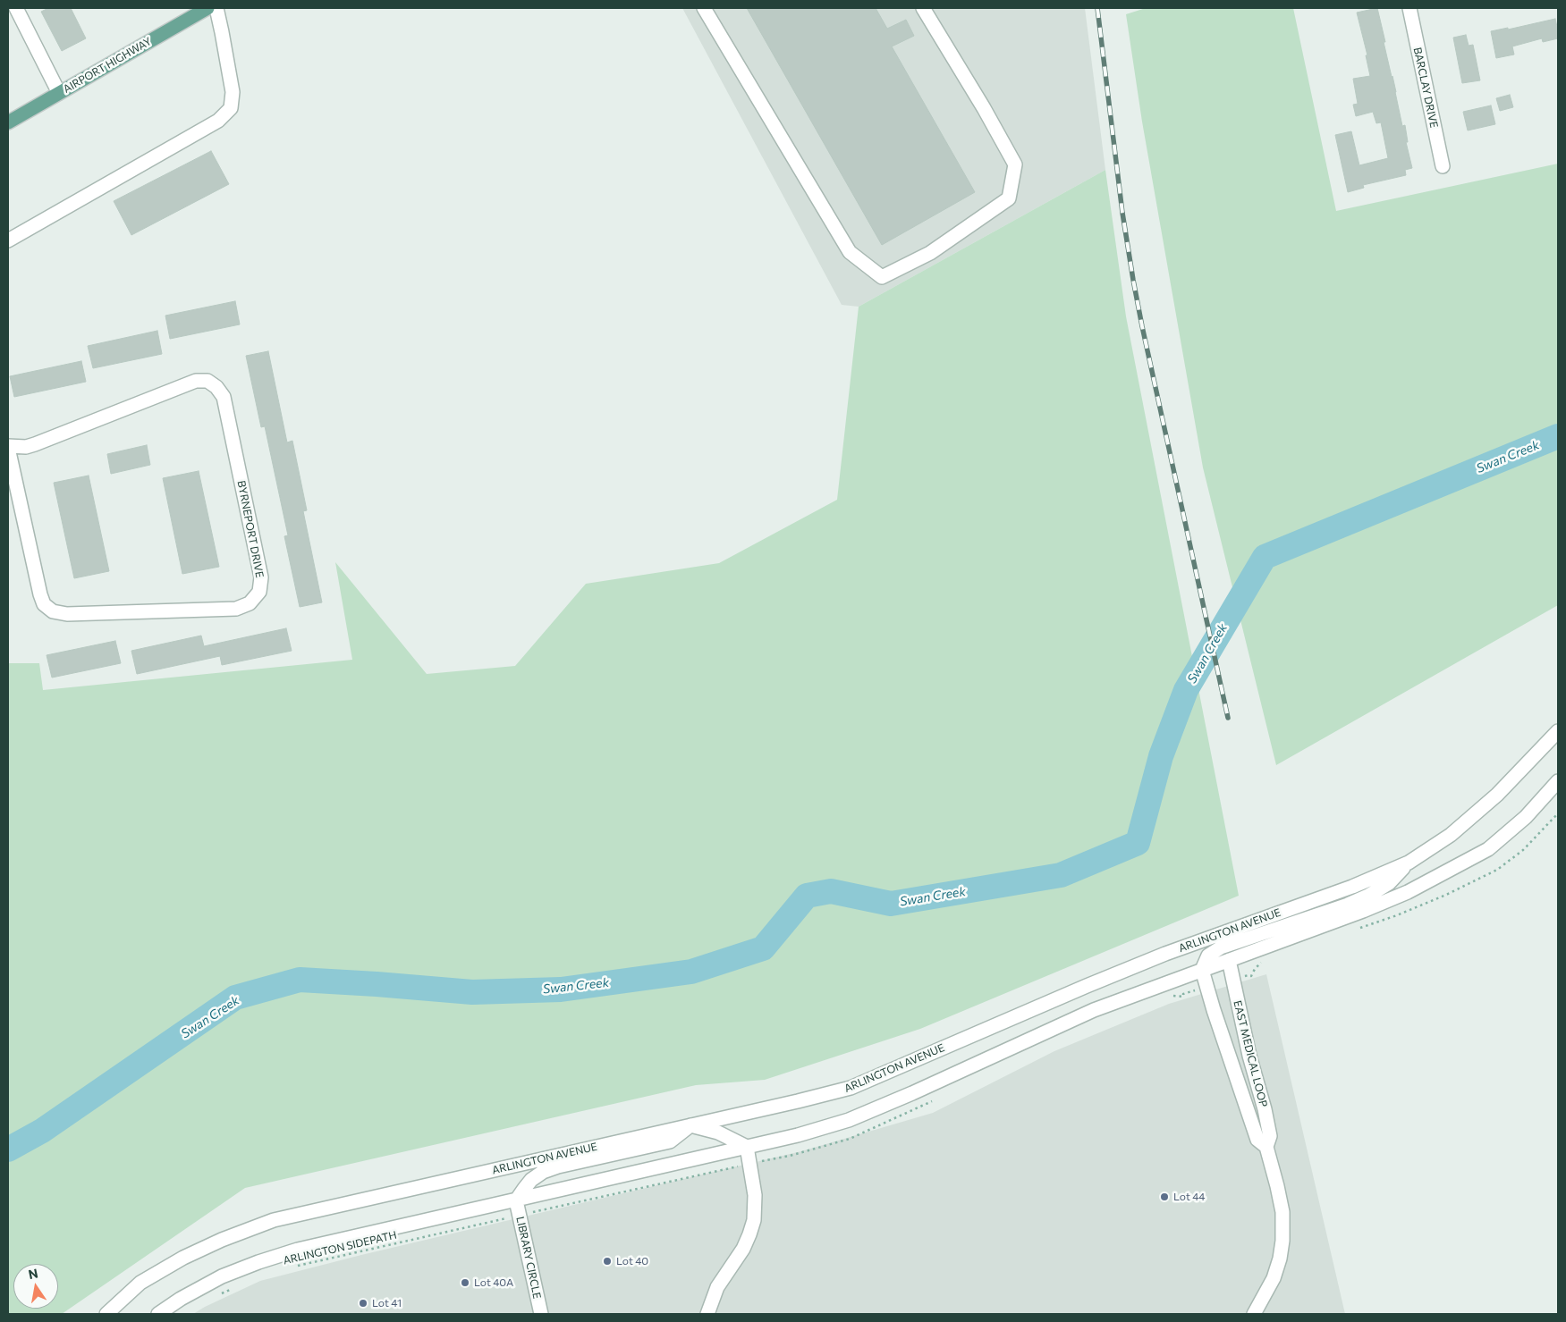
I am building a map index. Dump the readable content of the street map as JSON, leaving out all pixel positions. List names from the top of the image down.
{
  "streets": {
    "main road": ["AIRPORT HIGHWAY"],
    "street": [
      "BARCLAY DRIVE",
      "BYRNEPORT DRIVE",
      "ARLINGTON AVENUE",
      "EAST MEDICAL LOOP",
      "LIBRARY CIRCLE"
    ],
    "path": ["ARLINGTON SIDEPATH"]
  },
  "water": ["Swan Creek"],
  "places": [
    "Lot 44",
    "Lot 40",
    "Lot 40A",
    "Lot 41"
  ],
  "north": "top"
}
